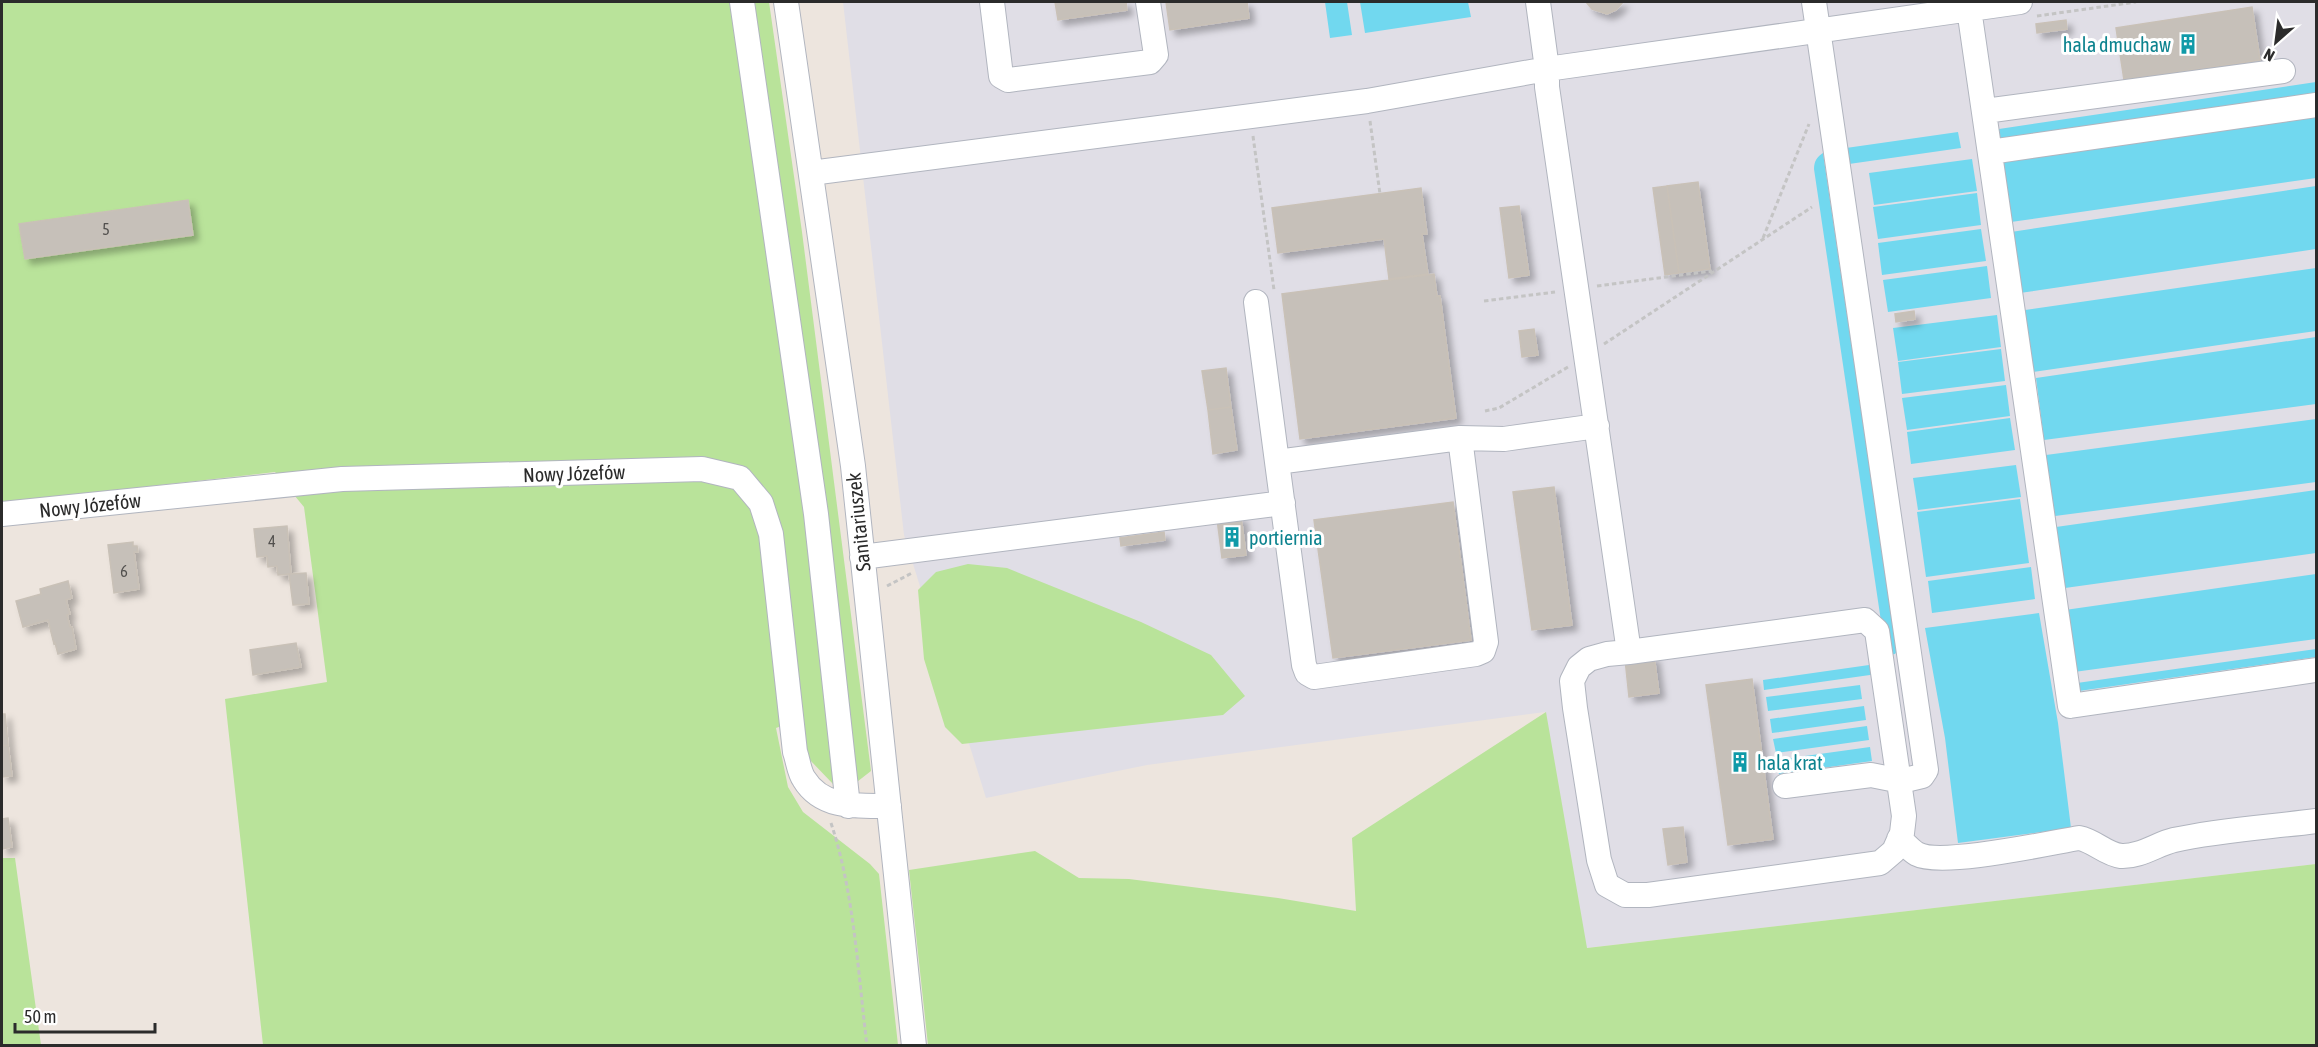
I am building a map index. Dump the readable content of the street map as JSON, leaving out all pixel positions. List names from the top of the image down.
{
  "streets": {
    "street": ["Nowy Józefów", "Sanitariuszek"]
  },
  "places": {
    "building": ["hala dmuchaw", "portiernia", "hala krat"]
  },
  "house_numbers": ["5", "4", "6"],
  "scale_bar": "50 m",
  "north": "bottom left"
}
